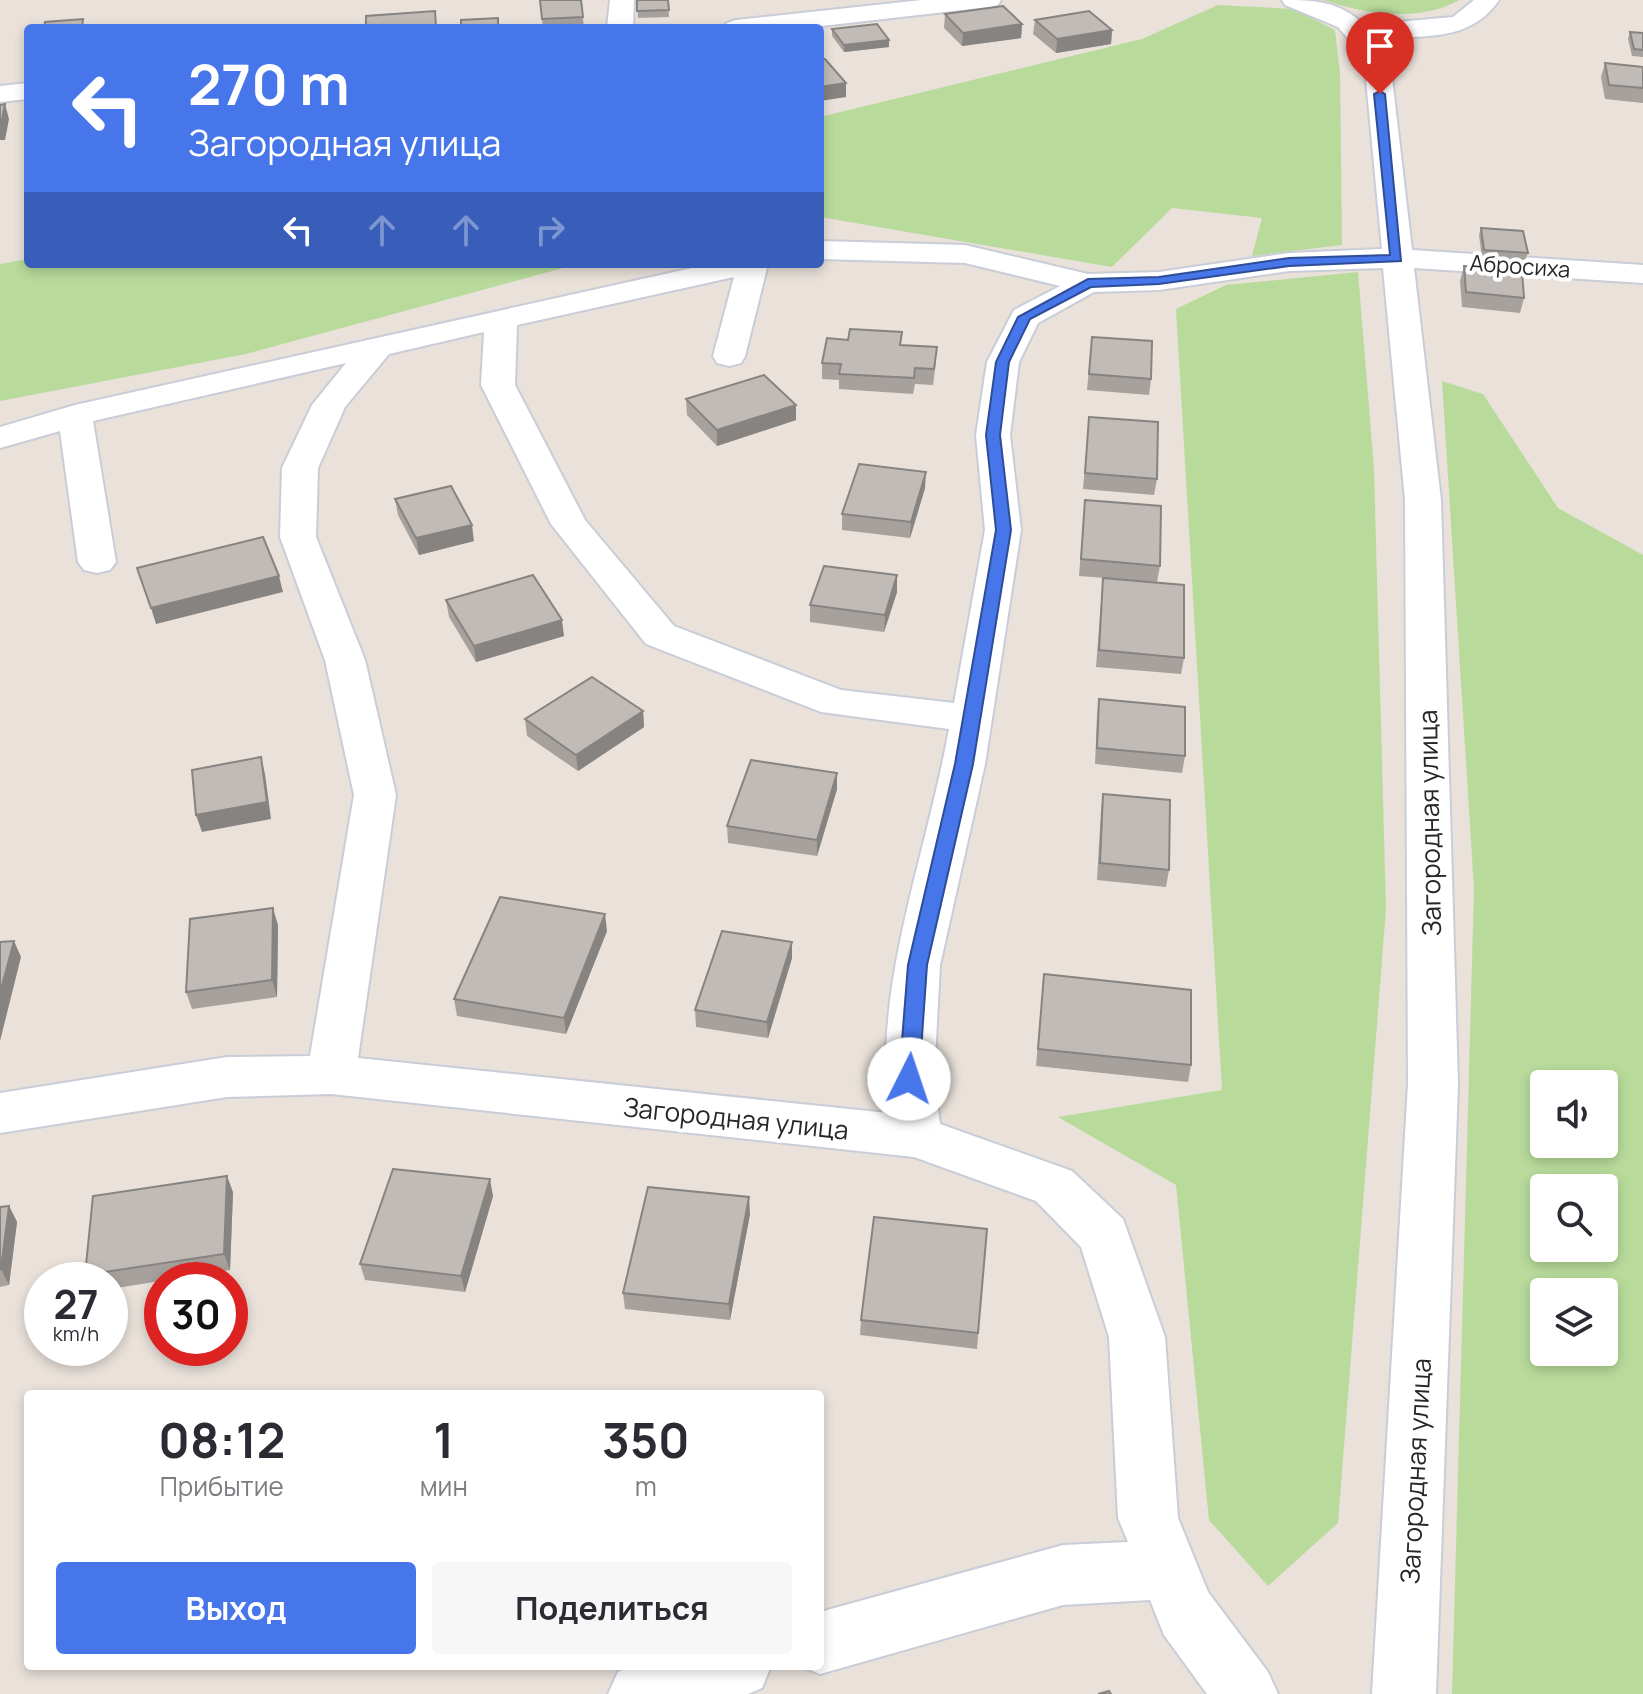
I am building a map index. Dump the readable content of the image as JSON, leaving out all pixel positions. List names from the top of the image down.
{
  "streets": {
    "street": ["Абросиха", "Загородная улица"]
  },
  "crossings": [
    ["Абросиха", "Загородная улица"]
  ],
  "page": {
    "turn": ["270 m", "Загородная улица"],
    "speed": "27 km/h",
    "limit": "30",
    "eta": [
      "08:12",
      "Прибытие",
      "1",
      "мин",
      "350",
      "m"
    ],
    "buttons": ["Выход", "Поделиться"]
  }
}
